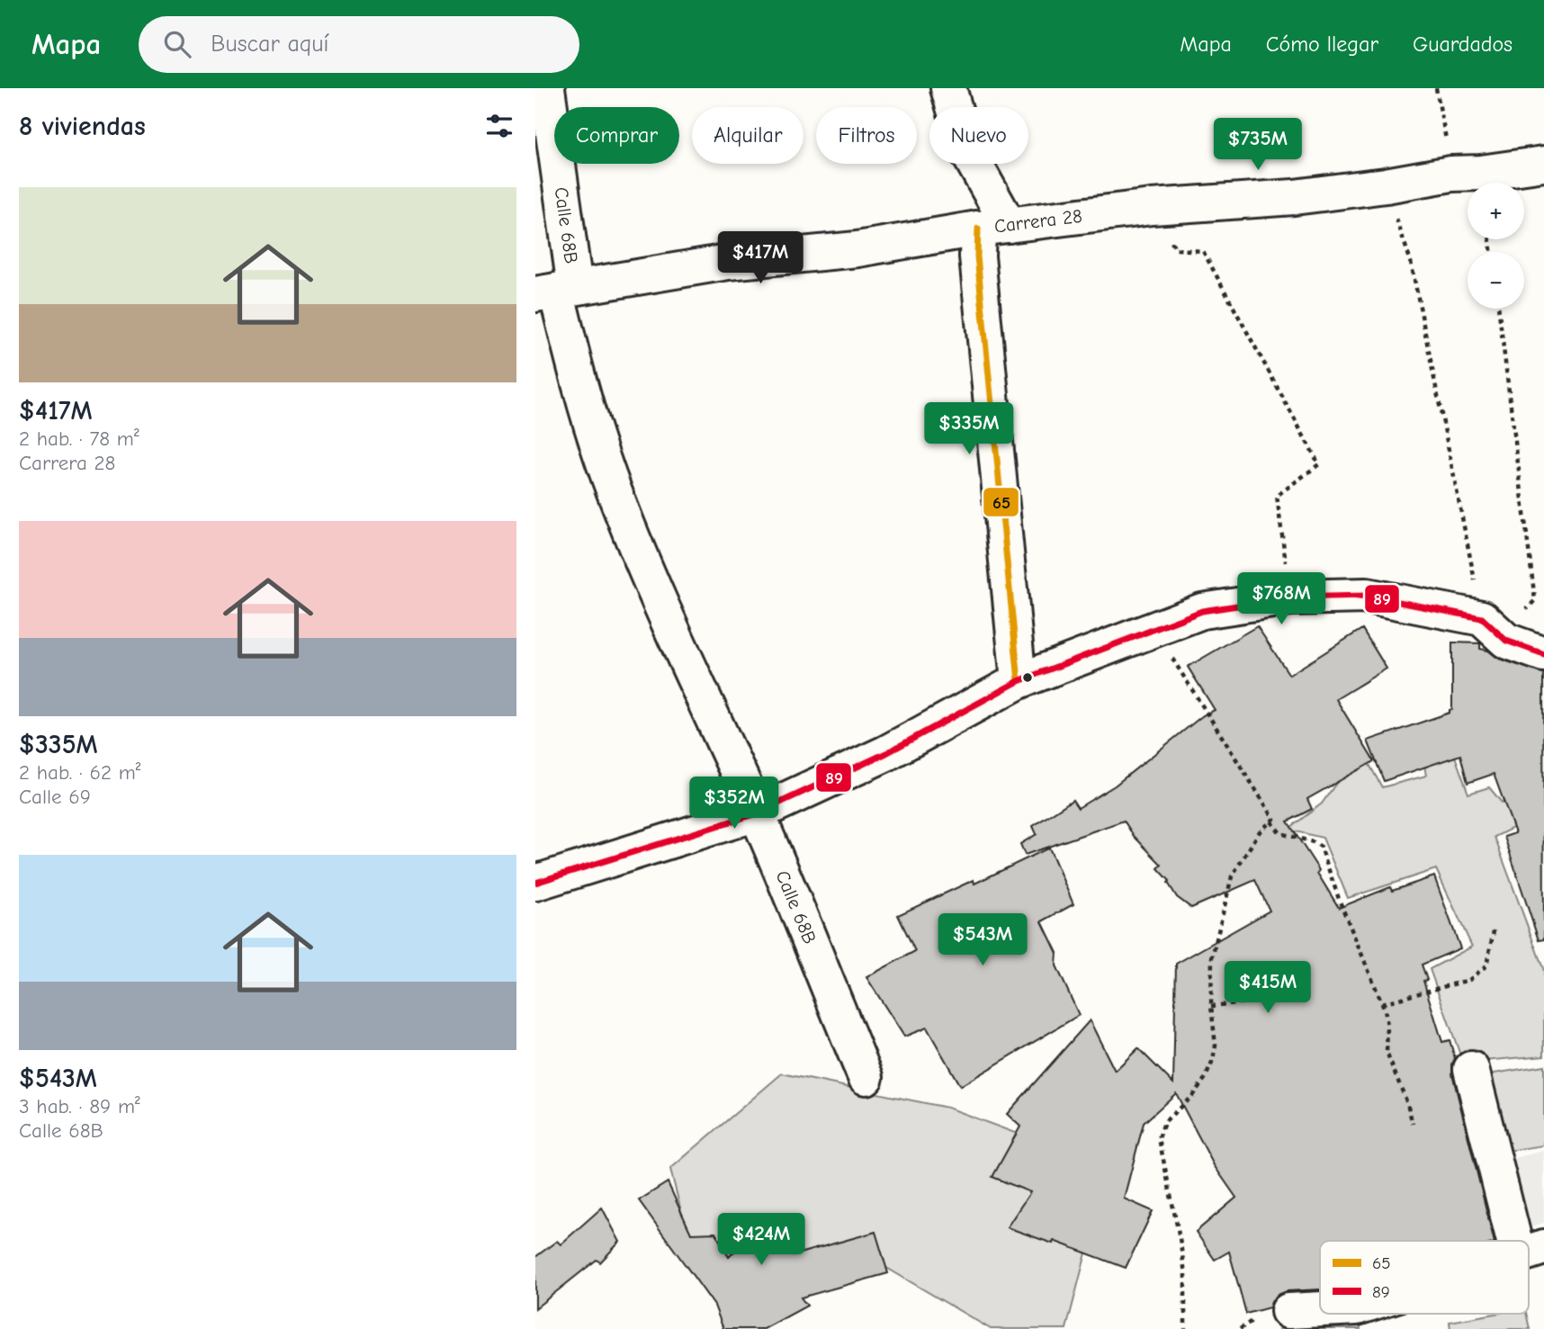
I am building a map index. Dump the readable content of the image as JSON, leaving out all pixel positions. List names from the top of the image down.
{
  "streets": {
    "street": ["Carrera 28", "Calle 68B"]
  },
  "crossings": [
    ["Carrera 28", "Calle 68B"]
  ],
  "lines": ["transit line 65", "transit line 89"],
  "legend": ["65", "89"],
  "page": {
    "header": "Mapa",
    "search": "Buscar aquí",
    "nav": ["Mapa", "Cómo llegar", "Guardados"],
    "heading": "8 viviendas",
    "chip": [
      "Comprar",
      "Alquilar",
      "Filtros",
      "Nuevo"
    ],
    "price": [
      "$735M",
      "$417M",
      "$335M",
      "$768M",
      "$352M",
      "$543M",
      "$415M",
      "$424M"
    ],
    "list": [
      {
        "name": "$417M",
        "note": "2 hab. · 78 m² · Carrera 28"
      },
      {
        "name": "$335M",
        "note": "2 hab. · 62 m² · Calle 69"
      },
      {
        "name": "$543M",
        "note": "3 hab. · 89 m² · Calle 68B"
      }
    ],
    "map_buttons": ["+", "−"]
  }
}
